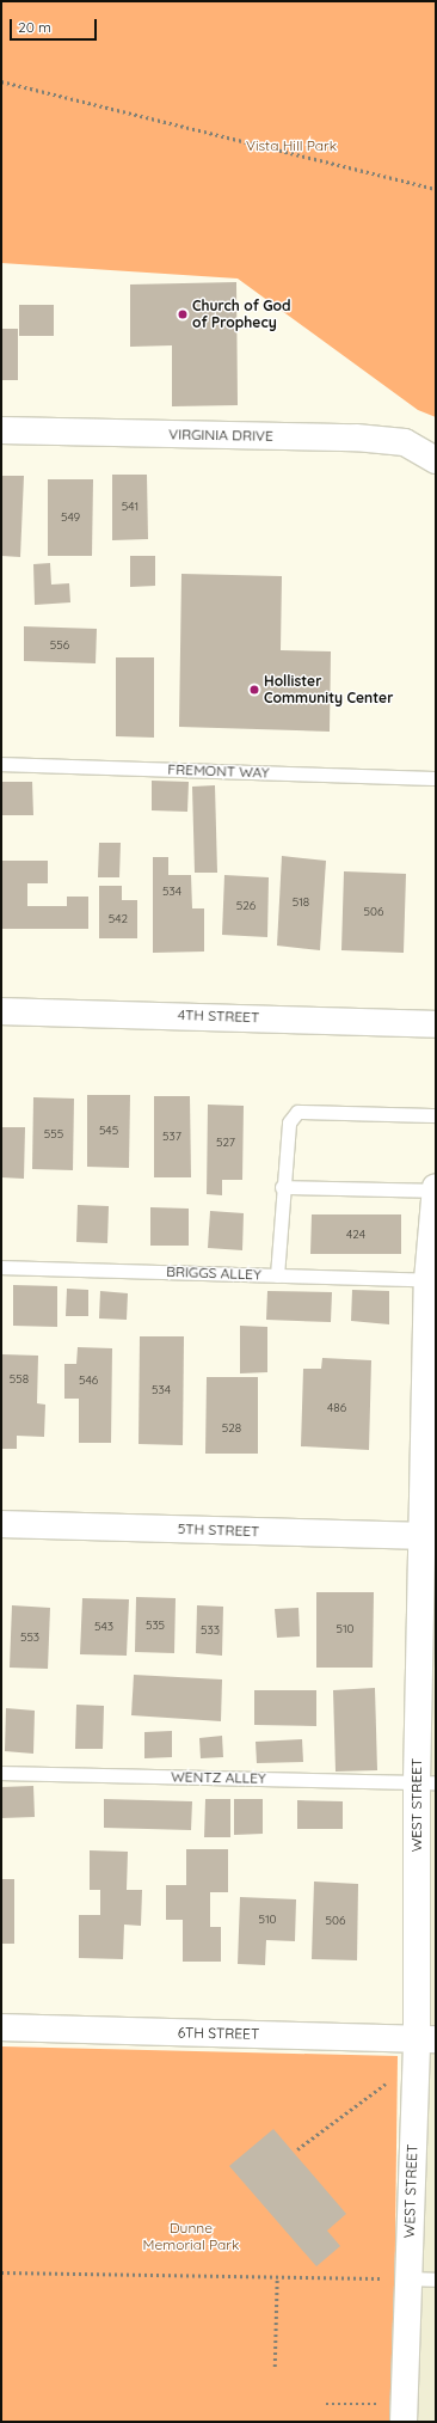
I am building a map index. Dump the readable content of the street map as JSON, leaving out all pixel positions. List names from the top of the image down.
{
  "streets": {
    "street": [
      "VIRGINIA DRIVE",
      "4TH STREET",
      "5TH STREET",
      "WEST STREET",
      "6TH STREET"
    ],
    "lane": ["FREMONT WAY", "BRIGGS ALLEY", "WENTZ ALLEY"]
  },
  "crossings": [
    ["BRIGGS ALLEY", "WEST STREET"],
    ["5TH STREET", "WEST STREET"],
    ["WENTZ ALLEY", "WEST STREET"],
    ["WEST STREET", "6TH STREET"]
  ],
  "parks": ["Vista Hill Park", "Dunne Memorial Park"],
  "places": ["Church of God of Prophecy", "Hollister Community Center"],
  "house_numbers": [
    "541",
    "549",
    "556",
    "534",
    "518",
    "526",
    "506",
    "542",
    "545",
    "555",
    "537",
    "527",
    "424",
    "558",
    "546",
    "534",
    "486",
    "528",
    "535",
    "543",
    "510",
    "533",
    "553",
    "510",
    "506"
  ],
  "scale_bar": "20 m"
}
